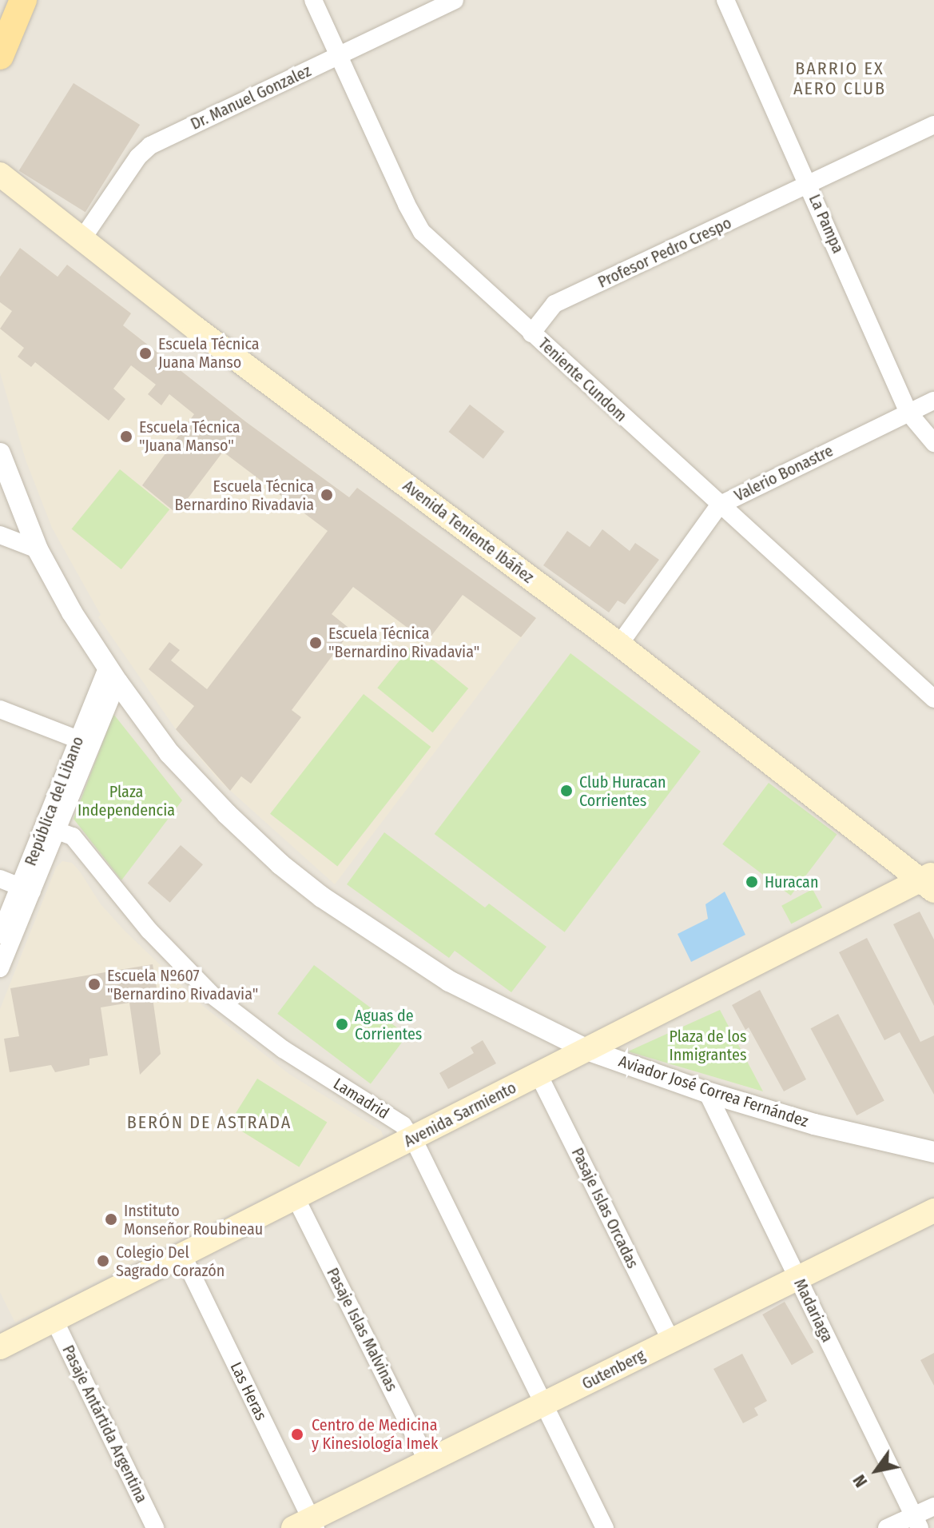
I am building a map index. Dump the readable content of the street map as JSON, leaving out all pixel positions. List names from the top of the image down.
{
  "streets": {
    "main road": ["Avenida Teniente Ibáñez", "Avenida Sarmiento", "Gutenberg"],
    "street": [
      "Dr. Manuel Gonzalez",
      "La Pampa",
      "Profesor Pedro Crespo",
      "Teniente Cundom",
      "Valerio Bonastre",
      "República del Libano",
      "Aviador José Correa Fernández",
      "Lamadrid",
      "Pasaje Islas Orcadas",
      "Madariaga",
      "Pasaje Islas Malvinas",
      "Las Heras",
      "Pasaje Antártida Argentina"
    ]
  },
  "crossings": [
    ["Dr. Manuel Gonzalez", "Teniente Cundom"],
    ["Dr. Manuel Gonzalez", "Avenida Teniente Ibáñez"],
    ["La Pampa", "Profesor Pedro Crespo"],
    ["La Pampa", "Valerio Bonastre"],
    ["Profesor Pedro Crespo", "Teniente Cundom"],
    ["Teniente Cundom", "Valerio Bonastre"],
    ["Valerio Bonastre", "Avenida Teniente Ibáñez"],
    ["Avenida Teniente Ibáñez", "Avenida Sarmiento"],
    ["República del Libano", "Aviador José Correa Fernández"],
    ["República del Libano", "Lamadrid"],
    ["Aviador José Correa Fernández", "Avenida Sarmiento"],
    ["Aviador José Correa Fernández", "Madariaga"],
    ["Lamadrid", "Avenida Sarmiento"],
    ["Lamadrid", "Gutenberg"],
    ["Avenida Sarmiento", "Pasaje Islas Orcadas"],
    ["Avenida Sarmiento", "Pasaje Islas Malvinas"],
    ["Avenida Sarmiento", "Las Heras"],
    ["Avenida Sarmiento", "Pasaje Antártida Argentina"],
    ["Pasaje Islas Orcadas", "Gutenberg"],
    ["Madariaga", "Gutenberg"],
    ["Pasaje Islas Malvinas", "Gutenberg"],
    ["Gutenberg", "Las Heras"]
  ],
  "districts": ["BARRIO EX AERO CLUB", "BERÓN DE ASTRADA"],
  "parks": ["Plaza Independencia", "Plaza de los Inmigrantes"],
  "places": [
    "Escuela Técnica Juana Manso",
    "Escuela Técnica \"Juana Manso\"",
    "Escuela Técnica Bernardino Rivadavia",
    "Escuela Técnica \"Bernardino Rivadavia\"",
    "Club Huracan Corrientes",
    "Huracan",
    "Escuela Nº607 \"Bernardino Rivadavia\"",
    "Aguas de Corrientes",
    "Instituto Monseñor Roubineau",
    "Colegio Del Sagrado Corazón",
    "Centro de Medicina y Kinesiología Imek"
  ],
  "north": "bottom left"
}
